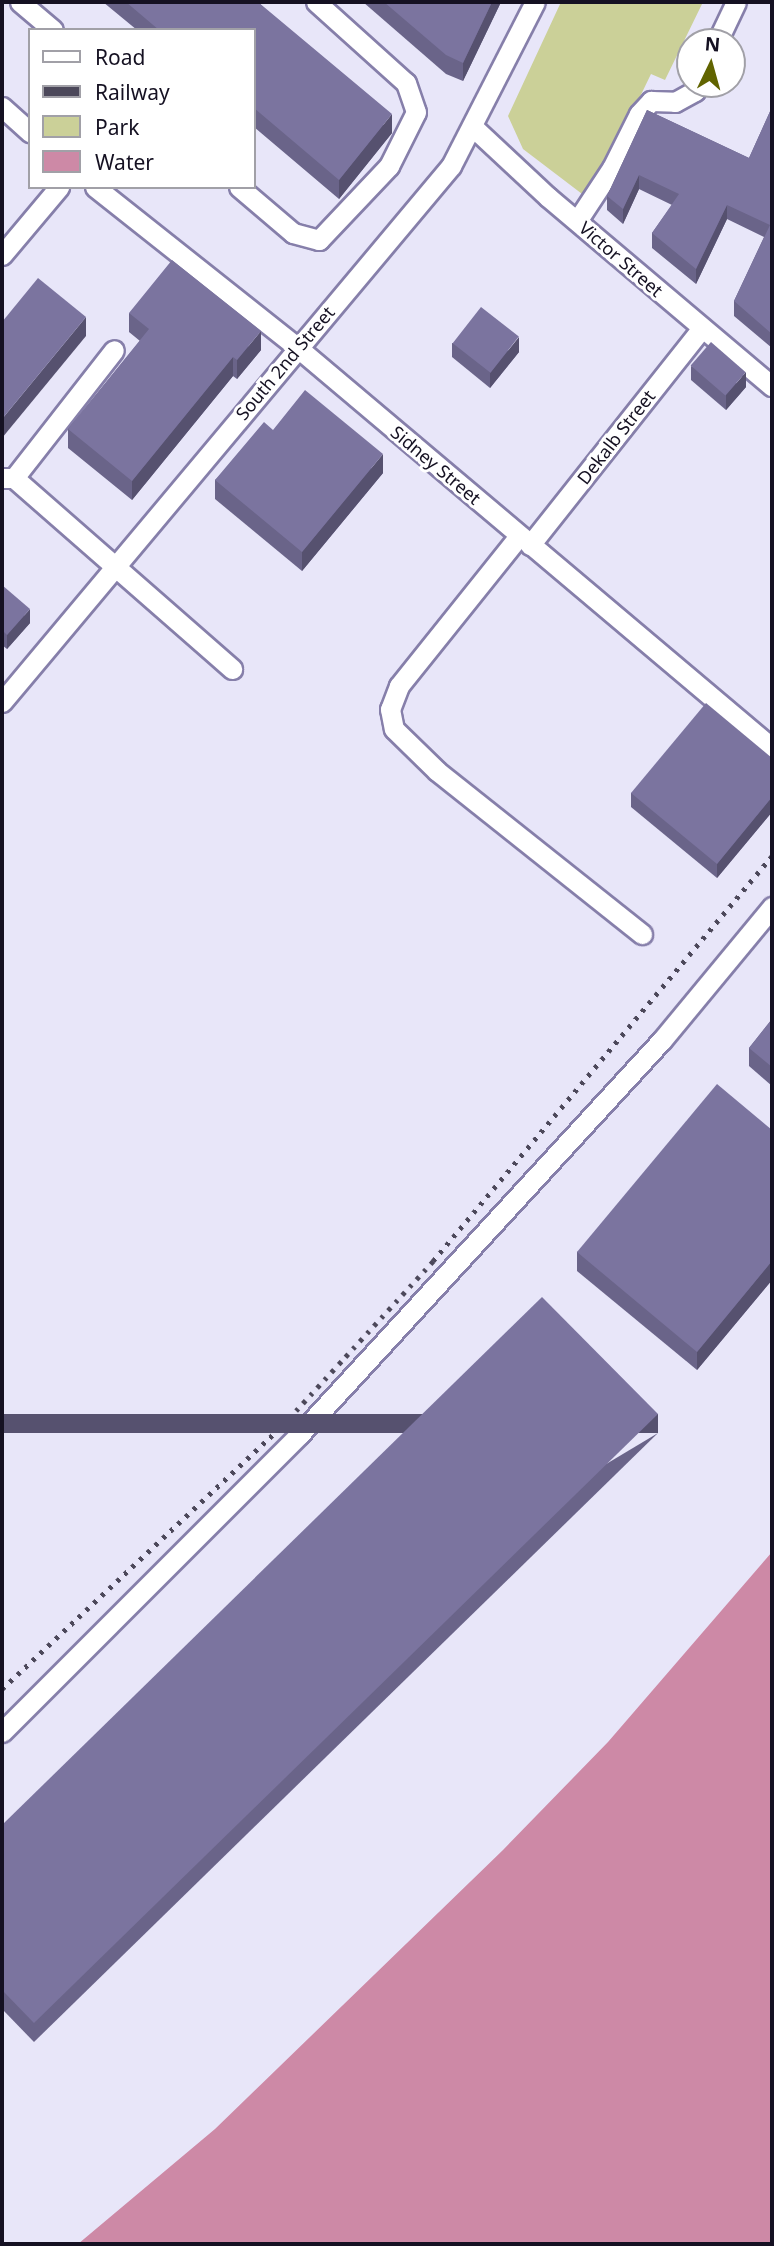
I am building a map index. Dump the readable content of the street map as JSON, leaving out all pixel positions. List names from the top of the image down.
{
  "streets": {
    "street": [
      "Victor Street",
      "South 2nd Street",
      "Dekalb Street",
      "Sidney Street"
    ]
  },
  "crossings": [
    ["Victor Street", "South 2nd Street"],
    ["Victor Street", "Dekalb Street"],
    ["South 2nd Street", "Sidney Street"],
    ["Dekalb Street", "Sidney Street"]
  ],
  "legend": [
    "Road",
    "Railway",
    "Park",
    "Water"
  ],
  "north": "top"
}
